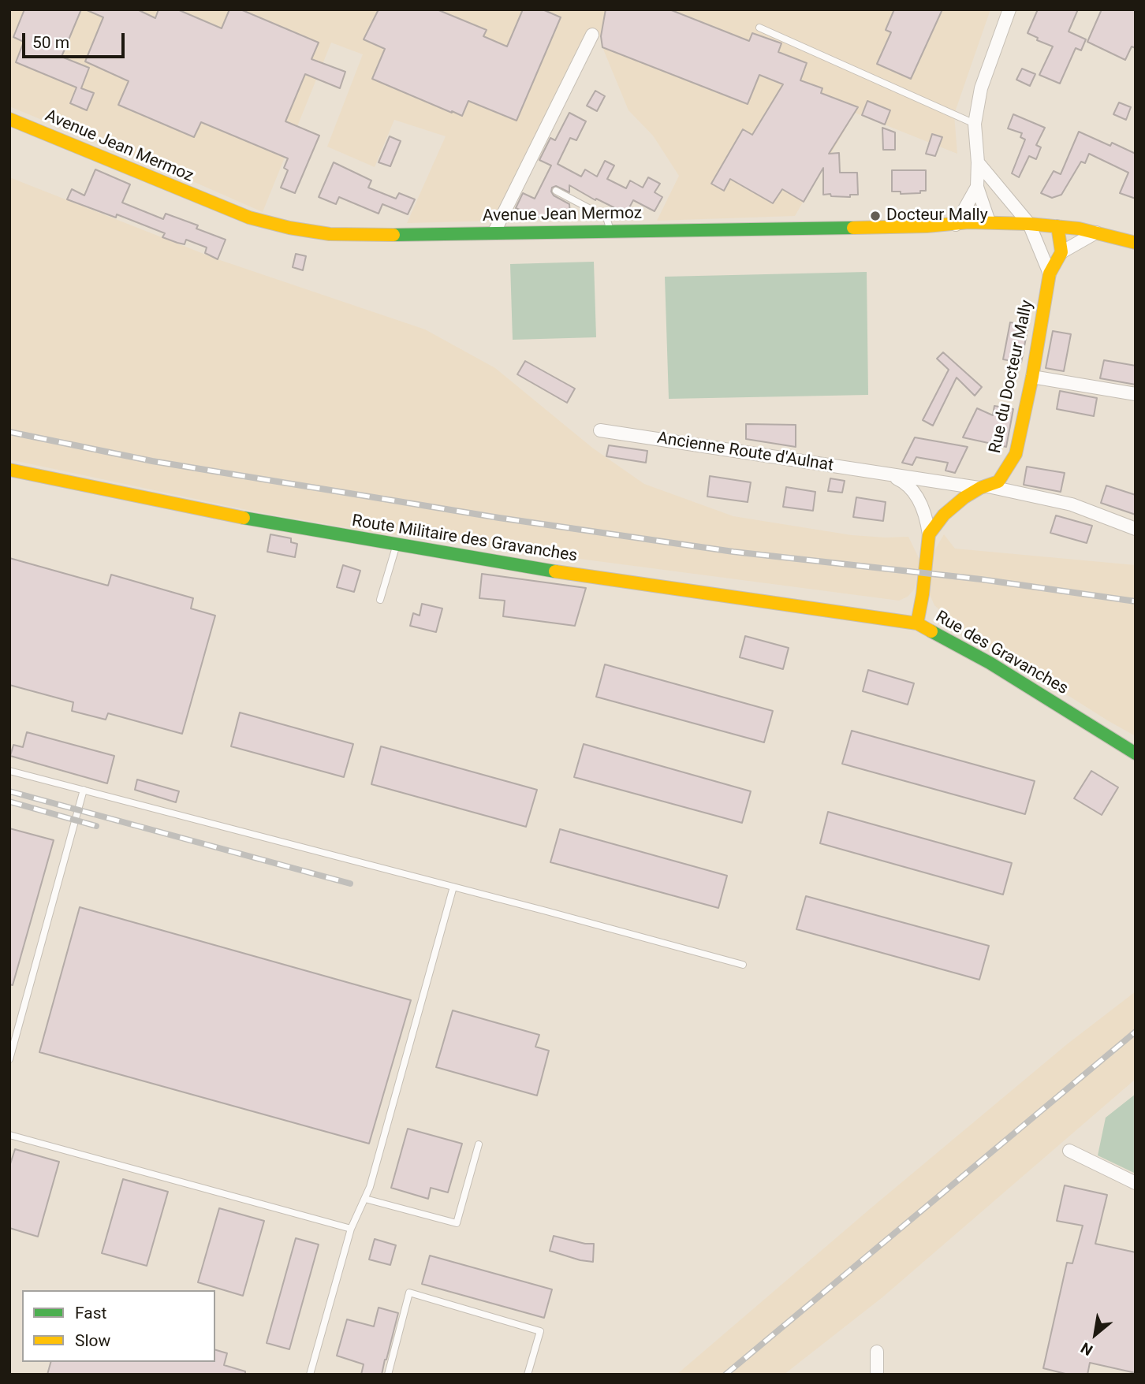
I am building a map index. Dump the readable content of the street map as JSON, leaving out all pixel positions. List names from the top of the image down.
{
  "streets": {
    "street": [
      "Avenue Jean Mermoz",
      "Rue du Docteur Mally",
      "Ancienne Route d'Aulnat",
      "Route Militaire des Gravanches",
      "Rue des Gravanches"
    ]
  },
  "crossings": [
    ["Rue du Docteur Mally", "Ancienne Route d'Aulnat"],
    ["Rue du Docteur Mally", "Rue des Gravanches"],
    ["Ancienne Route d'Aulnat", "Rue des Gravanches"],
    ["Route Militaire des Gravanches", "Rue des Gravanches"]
  ],
  "places": ["Docteur Mally"],
  "legend": ["Fast", "Slow"],
  "scale_bar": "50 m",
  "north": "bottom left"
}
